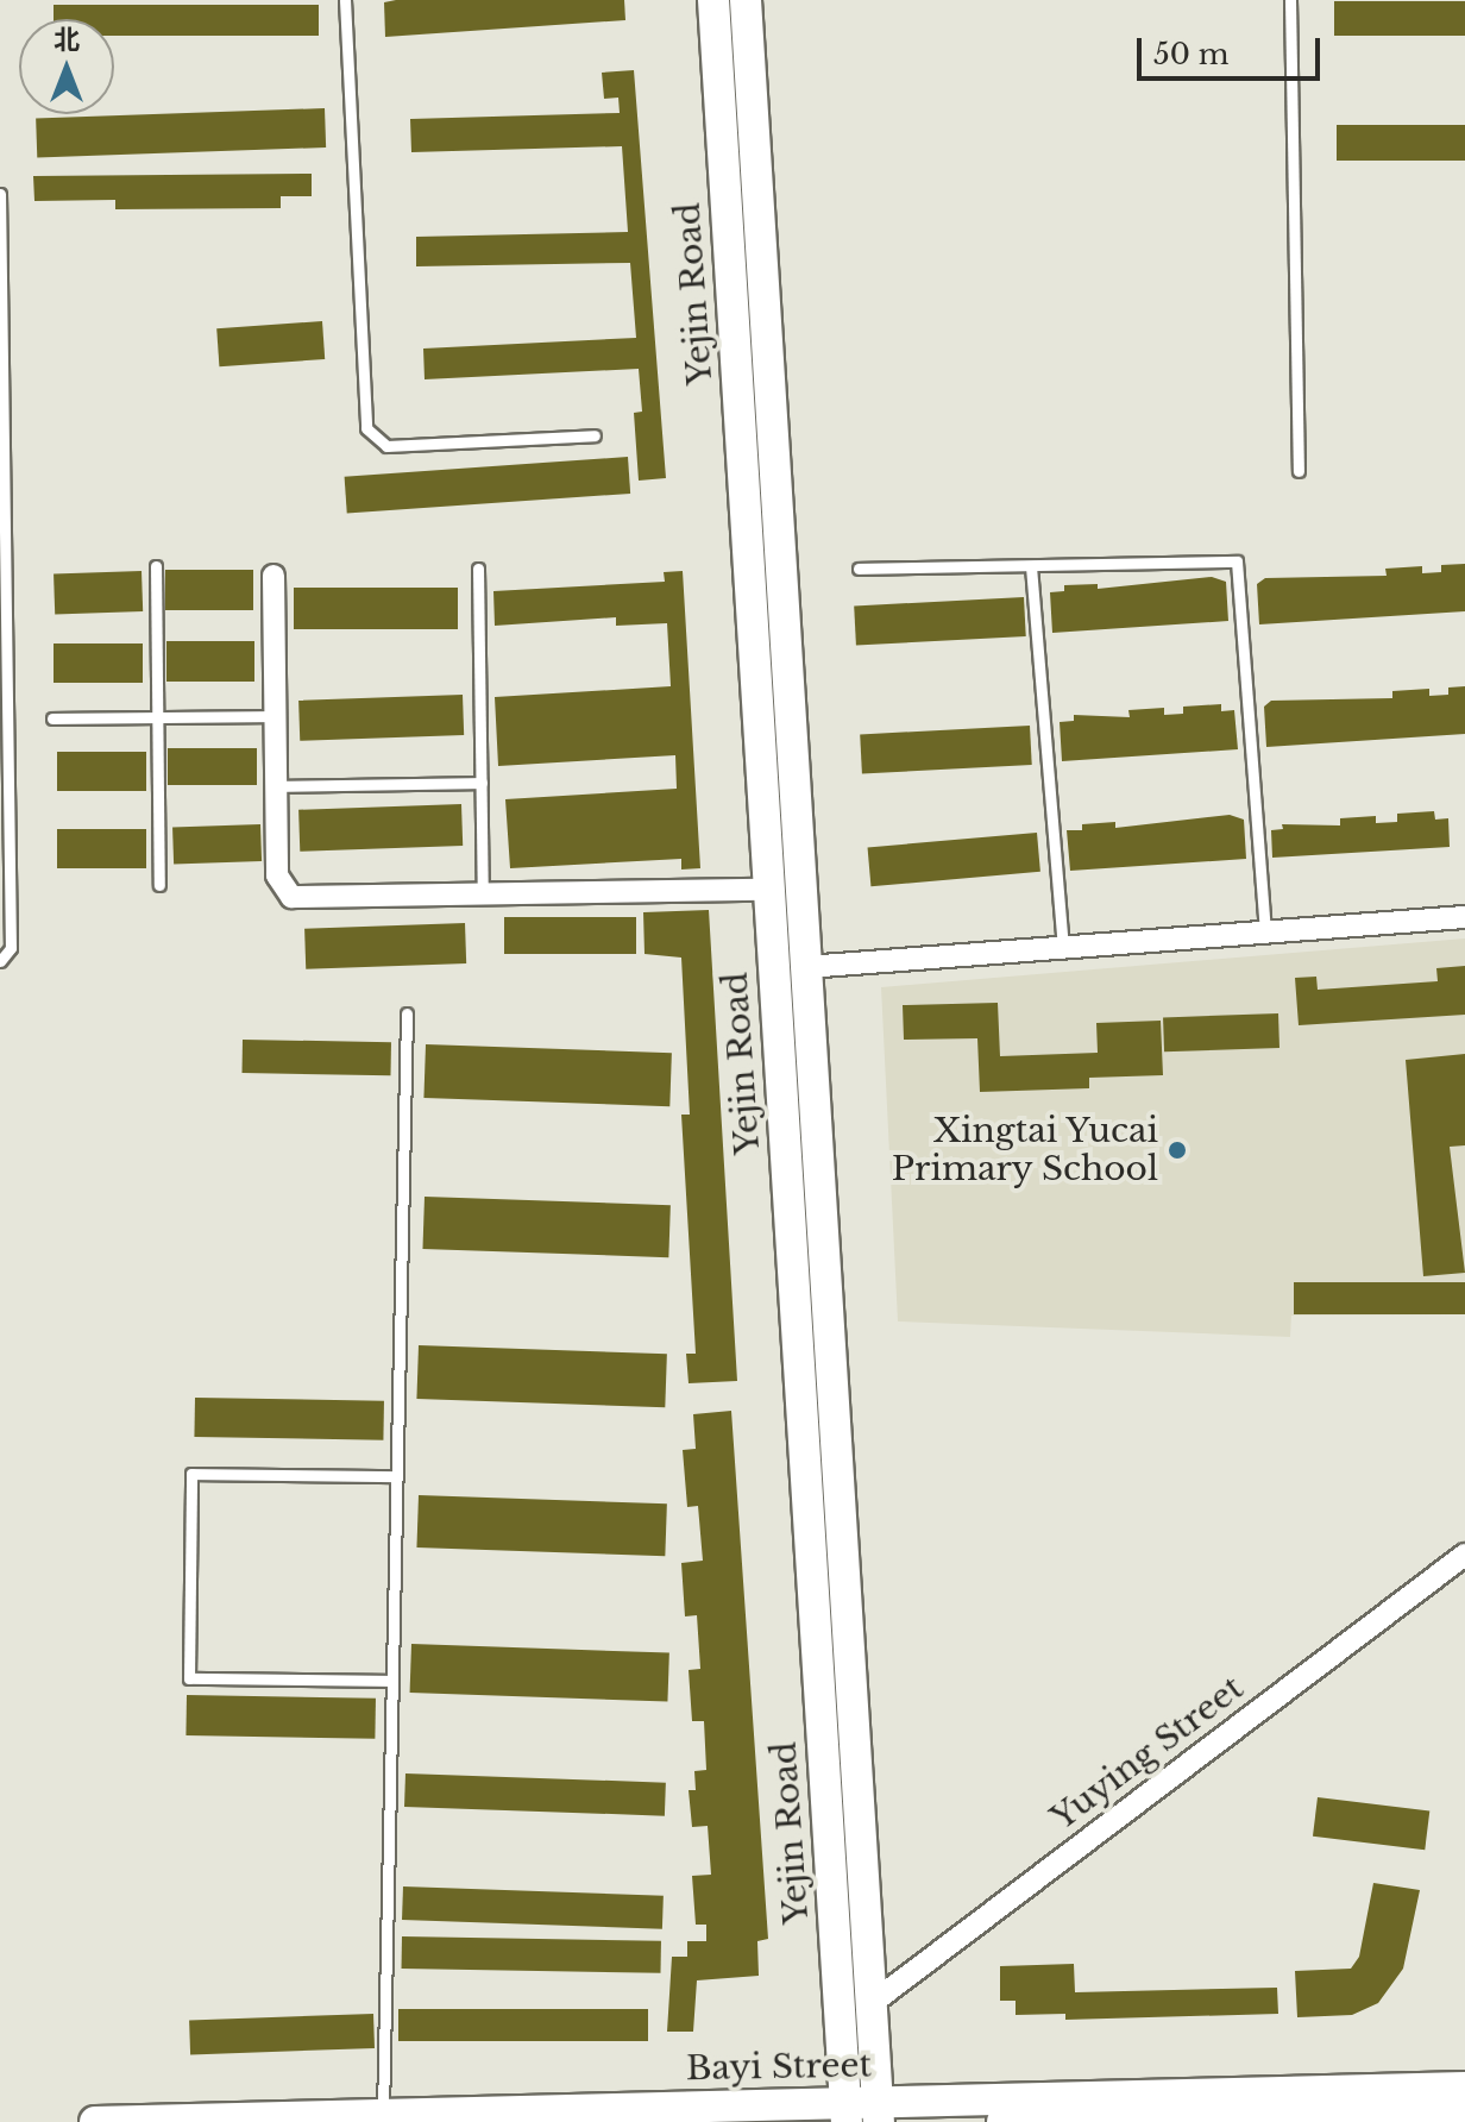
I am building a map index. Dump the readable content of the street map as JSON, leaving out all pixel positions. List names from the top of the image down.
{
  "streets": {
    "street": ["Yejin Road", "Yuying Street", "Bayi Street"]
  },
  "crossings": [
    ["Yejin Road", "Yuying Street"],
    ["Yejin Road", "Bayi Street"]
  ],
  "places": ["Xingtai Yucai Primary School"],
  "scale_bar": "50 m",
  "north": "top"
}
